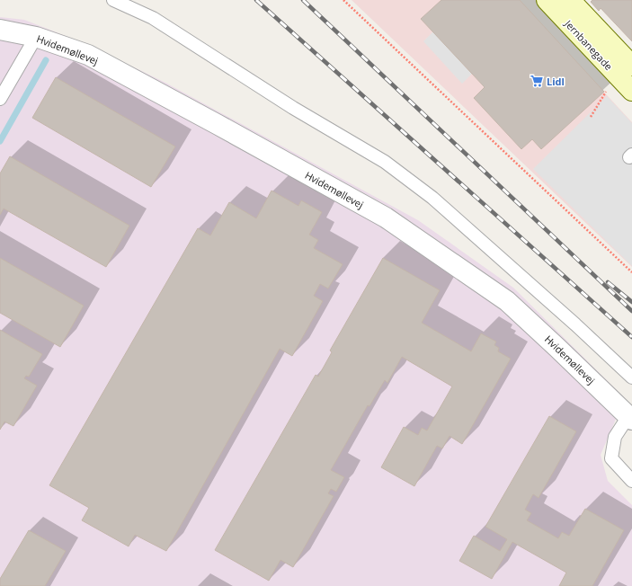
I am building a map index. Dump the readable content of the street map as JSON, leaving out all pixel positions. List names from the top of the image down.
{
  "streets": {
    "main road": ["Jernbanegade"],
    "street": ["Hvidemøllevej"]
  },
  "places": {
    "supermarket": ["Lidl"]
  }
}
